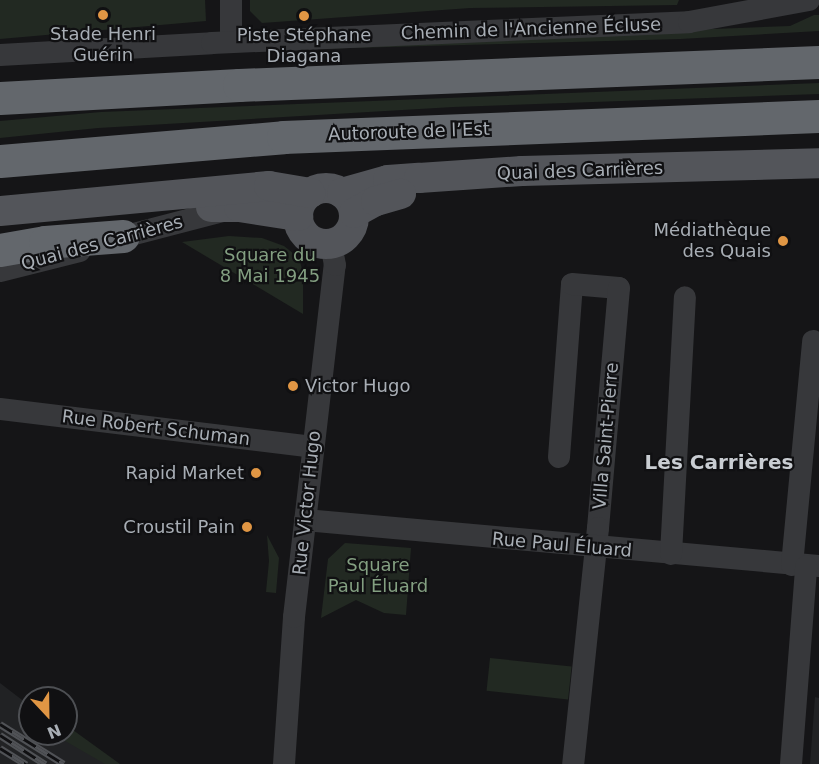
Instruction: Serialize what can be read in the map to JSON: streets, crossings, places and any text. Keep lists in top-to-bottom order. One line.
{"streets":{"highway":["Autoroute de l’Est"],"main road":["Quai des Carrières"],"street":["Chemin de l'Ancienne Écluse","Rue Robert Schuman","Villa Saint-Pierre","Rue Victor Hugo","Rue Paul Éluard"]},"crossings":[["Quai des Carrières","Rue Victor Hugo"],["Rue Robert Schuman","Rue Victor Hugo"],["Villa Saint-Pierre","Rue Paul Éluard"],["Rue Victor Hugo","Rue Paul Éluard"]],"districts":["Les Carrières"],"parks":["Square du 8 Mai 1945","Square Paul Éluard"],"places":["Stade Henri Guérin","Piste Stéphane Diagana","Médiathèque des Quais","Victor Hugo","Rapid Market","Croustil Pain"],"north":"bottom"}
